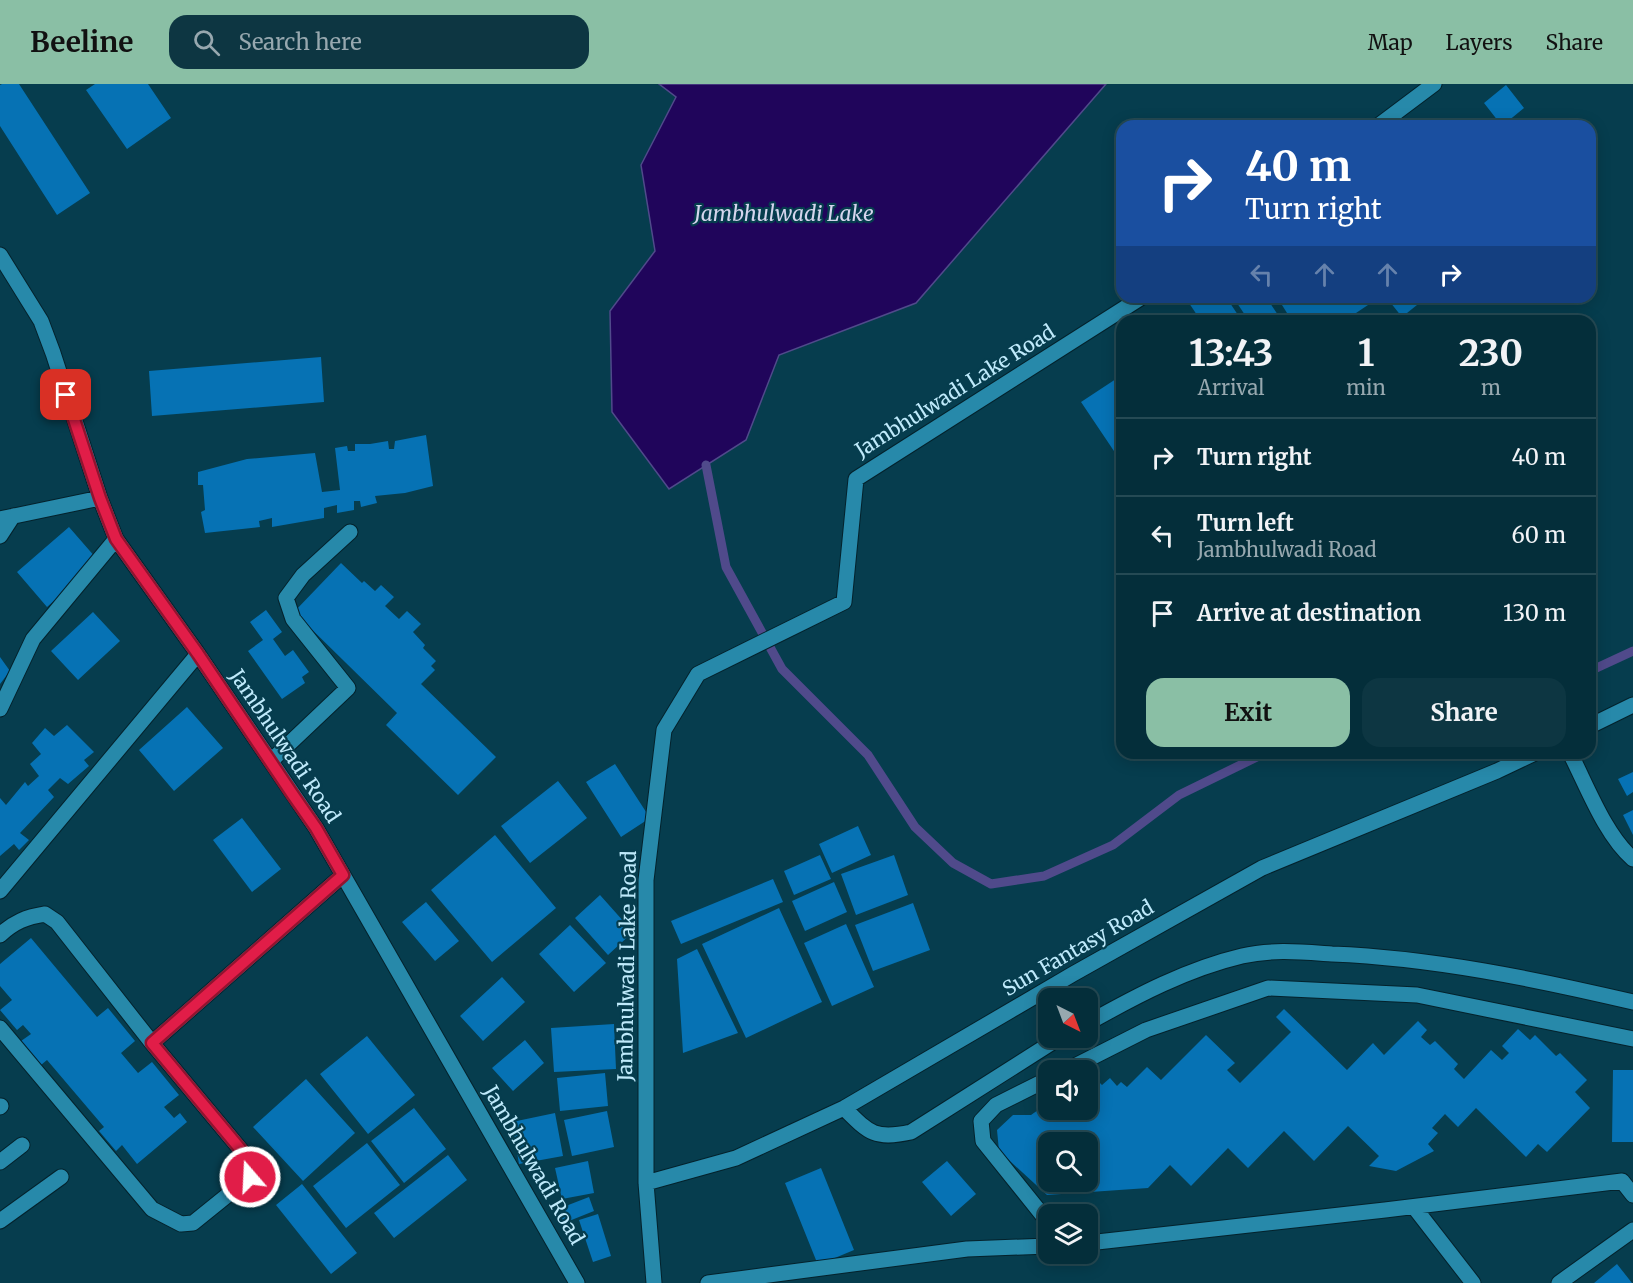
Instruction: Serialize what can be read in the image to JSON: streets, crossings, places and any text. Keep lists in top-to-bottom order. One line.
{"streets":{"street":["Jambhulwadi Lake Road","Jambhulwadi Road","Sun Fantasy Road"]},"crossings":[["Jambhulwadi Lake Road","Sun Fantasy Road"]],"water":["Jambhulwadi Lake"],"north":"bottom right","page":{"header":"Beeline","search":"Search here","nav":["Map","Layers","Share"],"turn":["40 m","Turn right"],"eta":["13:43","Arrival","1","min","230","m"],"list":[{"name":"Turn right","value":"40 m"},{"name":"Turn left","note":"Jambhulwadi Road","value":"60 m"},{"name":"Arrive at destination","value":"130 m"}],"buttons":["Exit","Share"]}}
